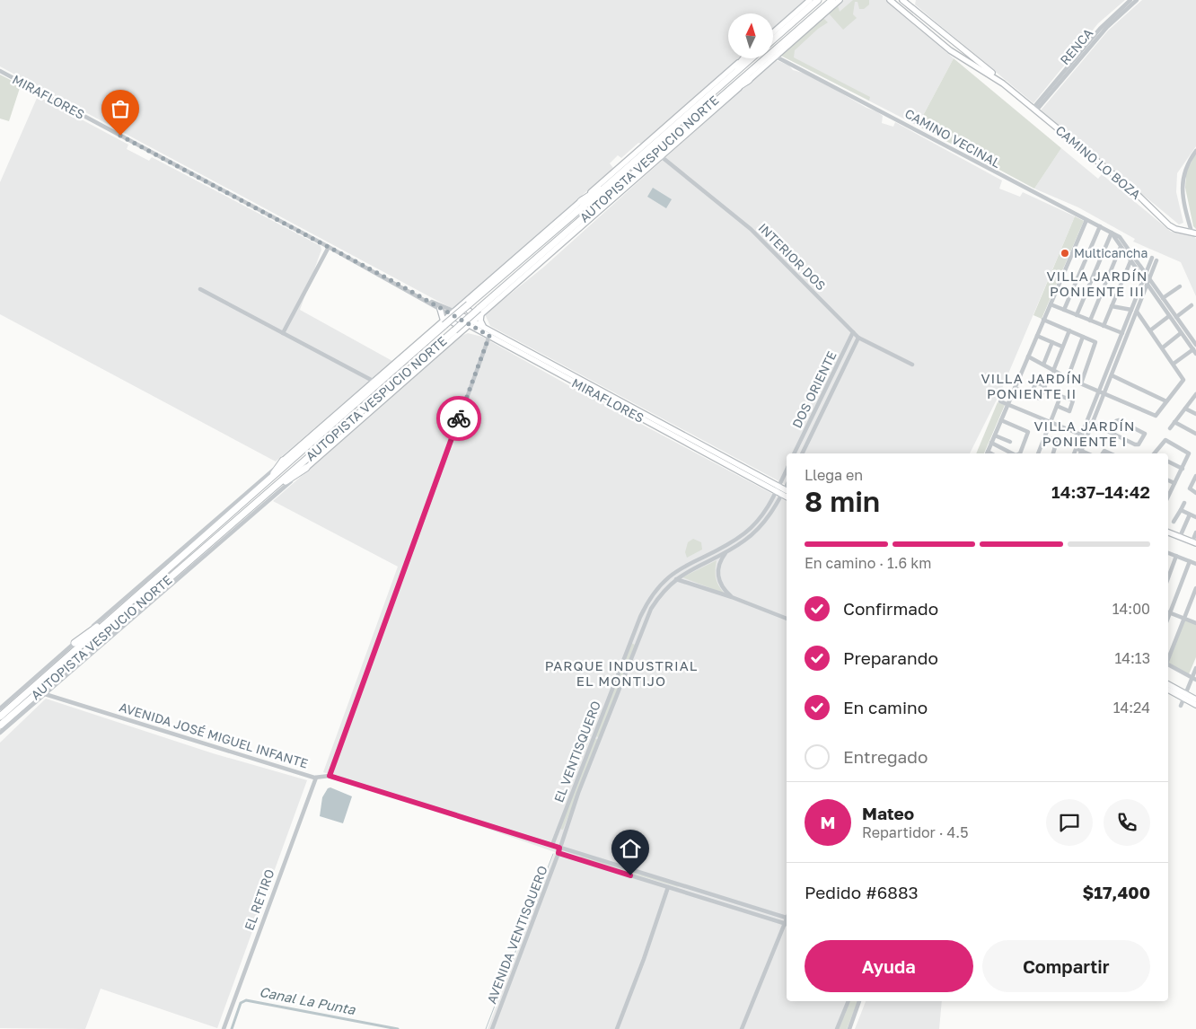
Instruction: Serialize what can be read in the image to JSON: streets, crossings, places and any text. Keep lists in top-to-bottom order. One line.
{"streets":{"highway":["AUTOPISTA VESPUCIO NORTE"],"main road":["MIRAFLORES","CAMINO LO BOZA"],"street":["RENCA","CAMINO VECINAL","INTERIOR DOS","DOS ORIENTE","AVENIDA JOSÉ MIGUEL INFANTE","EL VENTISQUERO","EL RETIRO","AVENIDA VENTISQUERO"]},"crossings":[["RENCA","CAMINO LO BOZA"],["MIRAFLORES","EL VENTISQUERO"],["INTERIOR DOS","DOS ORIENTE"],["AVENIDA JOSÉ MIGUEL INFANTE","EL VENTISQUERO"],["AVENIDA JOSÉ MIGUEL INFANTE","EL RETIRO"],["AVENIDA JOSÉ MIGUEL INFANTE","AVENIDA VENTISQUERO"],["EL VENTISQUERO","AVENIDA VENTISQUERO"]],"districts":["VILLA JARDÍN PONIENTE III","VILLA JARDÍN PONIENTE II","VILLA JARDÍN PONIENTE I","PARQUE INDUSTRIAL EL MONTIJO"],"water":["Canal La Punta"],"places":["Multicancha"],"north":"top","page":{"heading":["8 min","Llega en","14:37–14:42"],"panel":["Mateo","Repartidor · 4.5","Pedido #6883","$17,400"],"bar":"En camino · 1.6 km","list":[["Confirmado","14:00"],["Preparando","14:13"],["En camino","14:24"],"Entregado"],"round":"M","buttons":["Ayuda","Compartir"]}}
